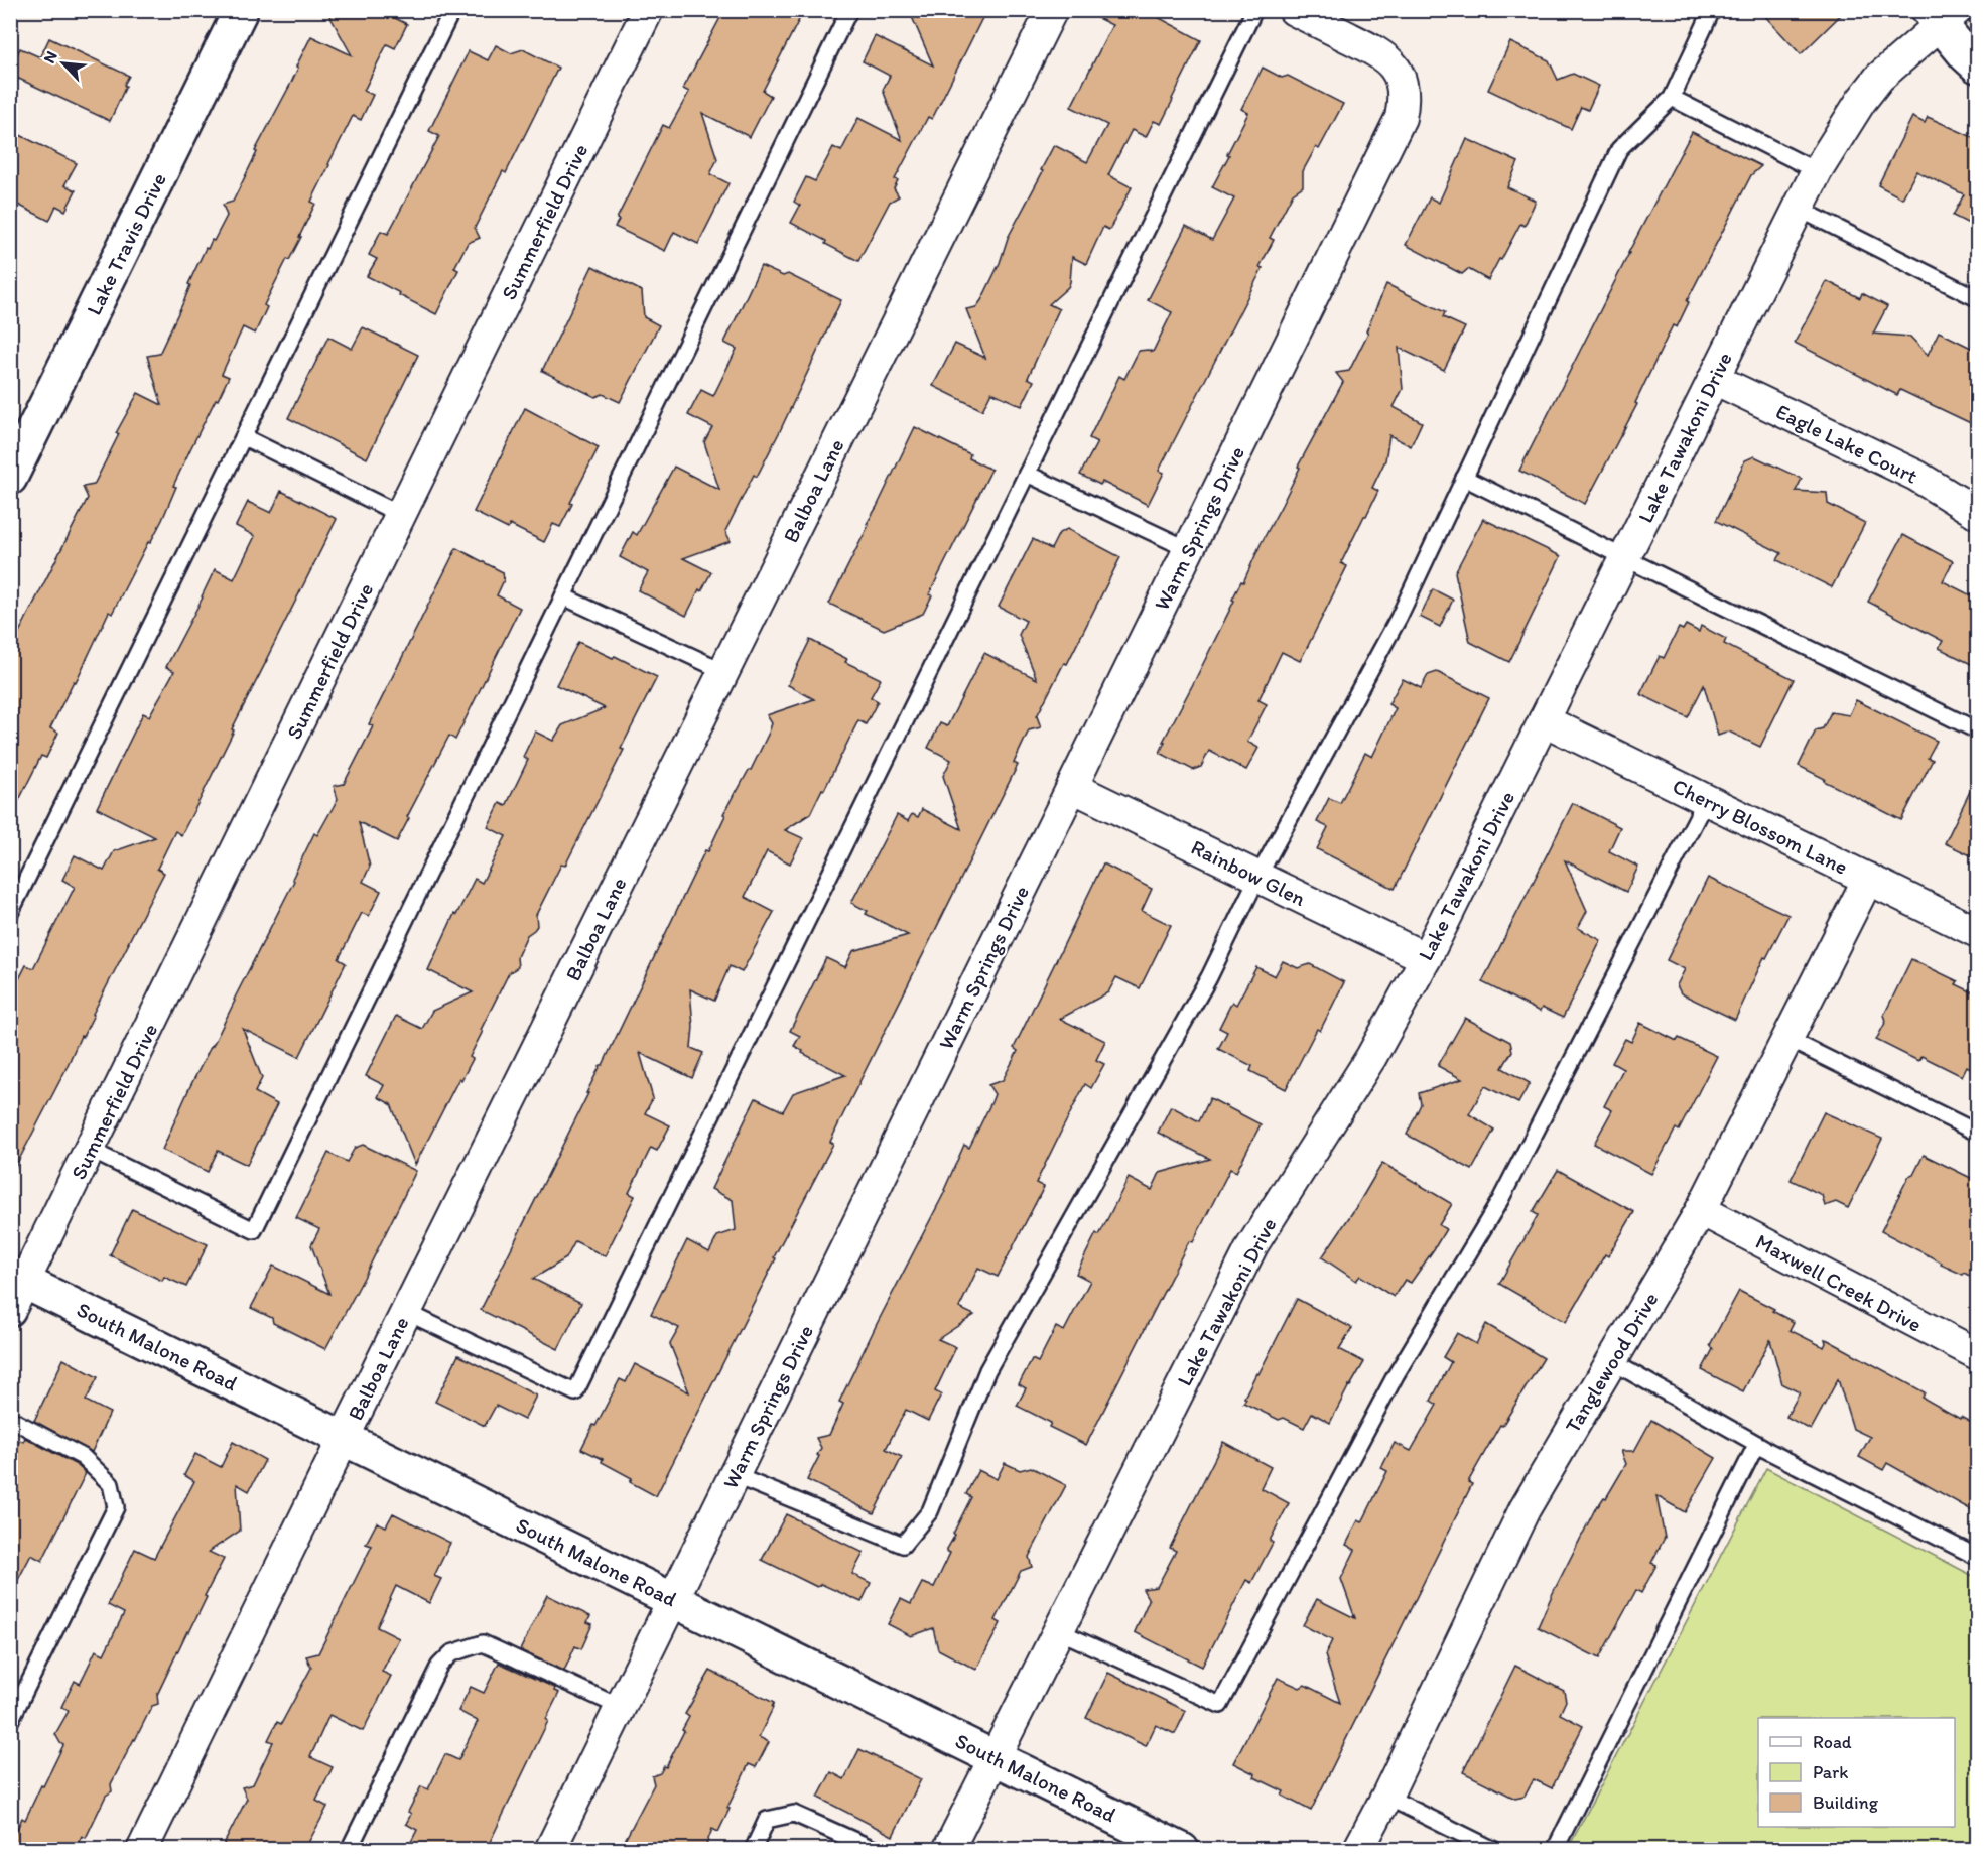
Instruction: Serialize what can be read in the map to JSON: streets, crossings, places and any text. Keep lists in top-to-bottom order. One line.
{"streets":{"street":["Summerfield Drive","Lake Travis Drive","Lake Tawakoni Drive","Eagle Lake Court","Balboa Lane","Warm Springs Drive","Cherry Blossom Lane","Rainbow Glen","Maxwell Creek Drive","South Malone Road","Tanglewood Drive"]},"crossings":[["Summerfield Drive","South Malone Road"],["Lake Tawakoni Drive","Eagle Lake Court"],["Lake Tawakoni Drive","Cherry Blossom Lane"],["Lake Tawakoni Drive","Rainbow Glen"],["Lake Tawakoni Drive","South Malone Road"],["Balboa Lane","South Malone Road"],["Warm Springs Drive","Rainbow Glen"],["Warm Springs Drive","South Malone Road"],["Cherry Blossom Lane","Tanglewood Drive"],["Maxwell Creek Drive","Tanglewood Drive"]],"legend":["Road","Park","Building"],"north":"top left"}
